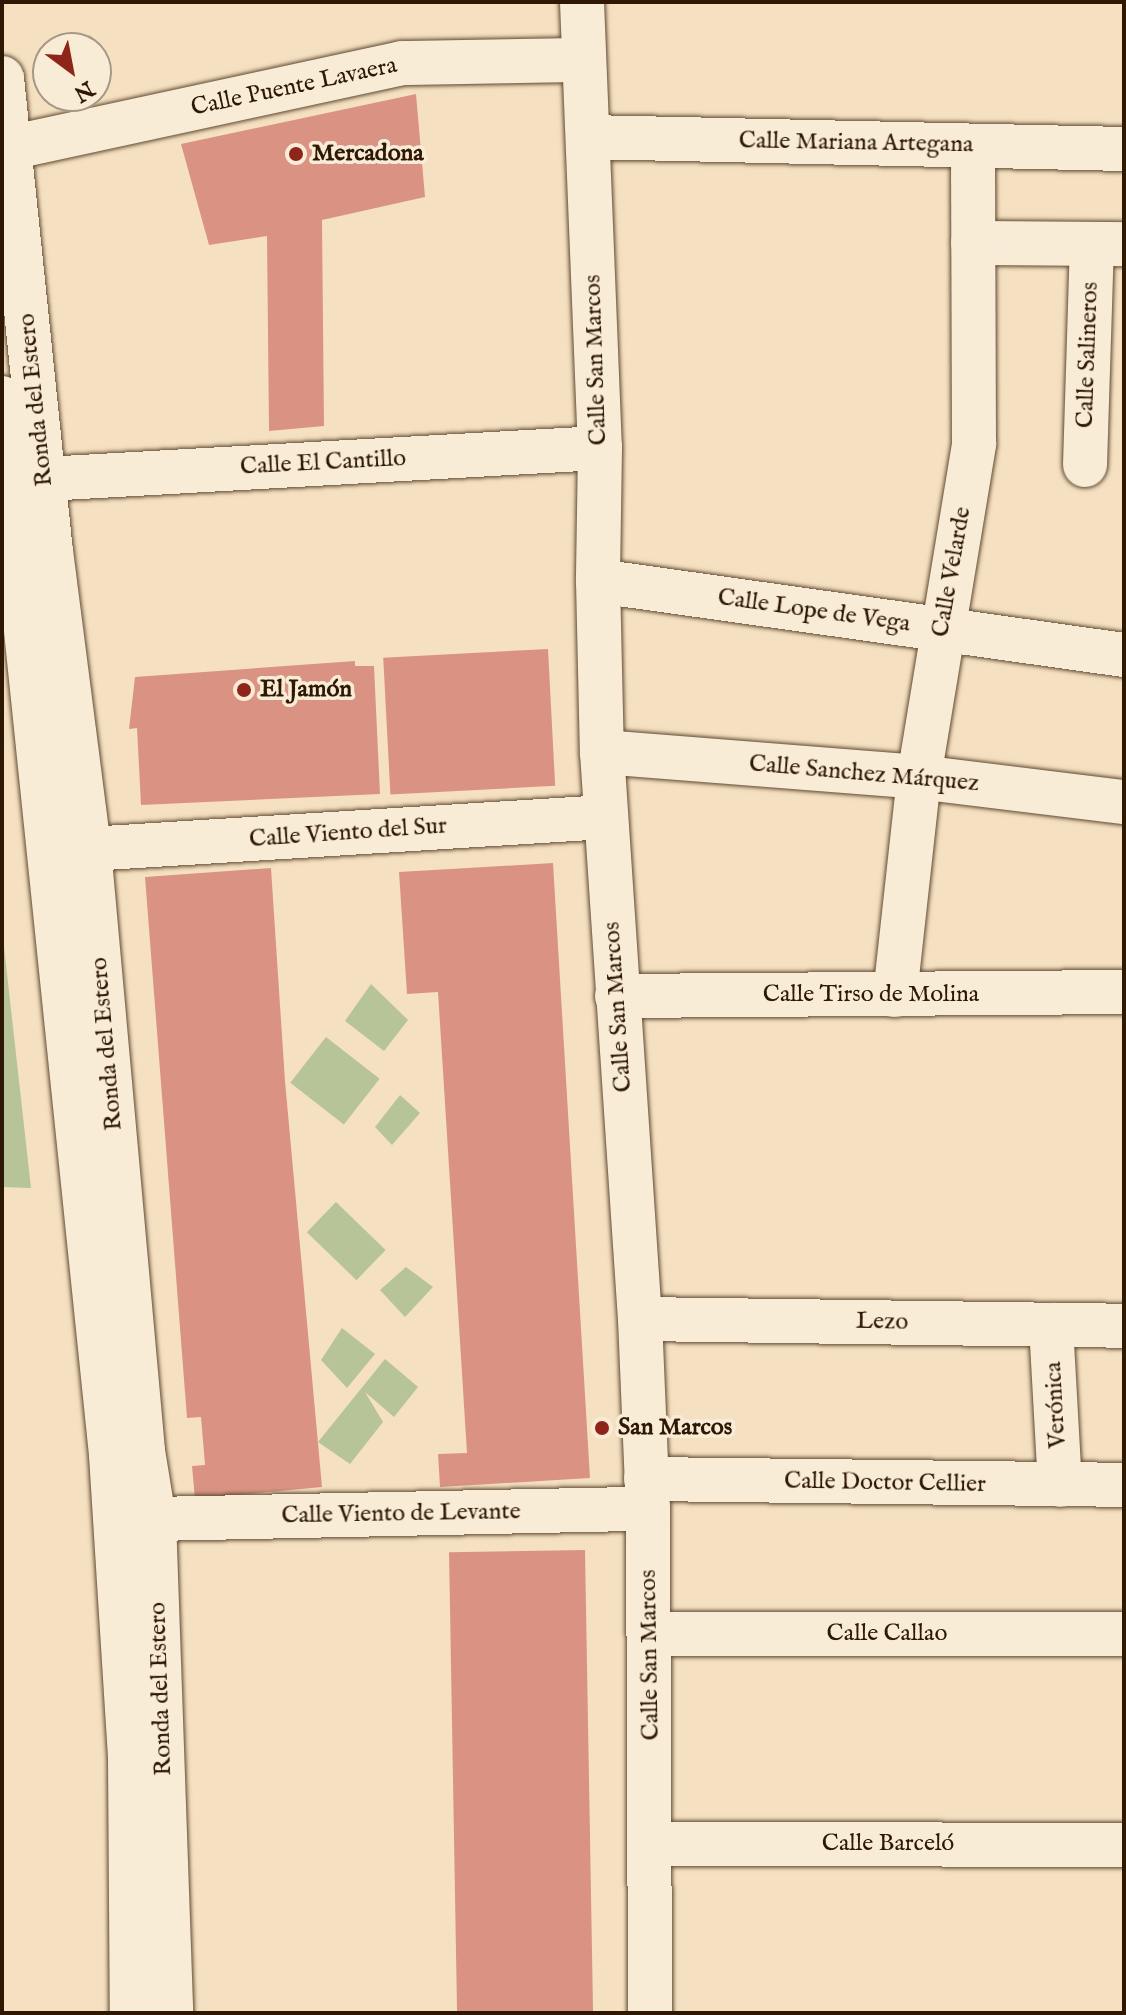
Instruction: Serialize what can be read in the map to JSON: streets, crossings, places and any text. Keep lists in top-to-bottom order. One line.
{"streets":{"street":["Calle Puente Lavaera","Calle Mariana Artegana","Calle Salineros","Calle San Marcos","Ronda del Estero","Calle El Cantillo","Calle Velarde","Calle Lope de Vega","Calle Sanchez Márquez","Calle Viento del Sur","Calle Tirso de Molina","Lezo","Verónica","Calle Doctor Cellier","Calle Viento de Levante","Calle Callao","Calle Barceló"]},"crossings":[["Calle Puente Lavaera","Calle San Marcos"],["Calle Puente Lavaera","Ronda del Estero"],["Calle Mariana Artegana","Calle San Marcos"],["Calle Mariana Artegana","Calle Velarde"],["Calle San Marcos","Calle El Cantillo"],["Calle San Marcos","Calle Lope de Vega"],["Calle San Marcos","Calle Sanchez Márquez"],["Calle San Marcos","Calle Viento del Sur"],["Calle San Marcos","Calle Tirso de Molina"],["Calle San Marcos","Lezo"],["Calle San Marcos","Calle Doctor Cellier"],["Calle San Marcos","Calle Viento de Levante"],["Calle San Marcos","Calle Callao"],["Calle San Marcos","Calle Barceló"],["Ronda del Estero","Calle El Cantillo"],["Ronda del Estero","Calle Viento del Sur"],["Ronda del Estero","Calle Viento de Levante"],["Calle Velarde","Calle Lope de Vega"],["Calle Velarde","Calle Sanchez Márquez"],["Calle Velarde","Calle Tirso de Molina"],["Lezo","Verónica"],["Verónica","Calle Doctor Cellier"],["Calle Doctor Cellier","Calle Viento de Levante"]],"places":["Mercadona","El Jamón","San Marcos"],"north":"bottom right"}
